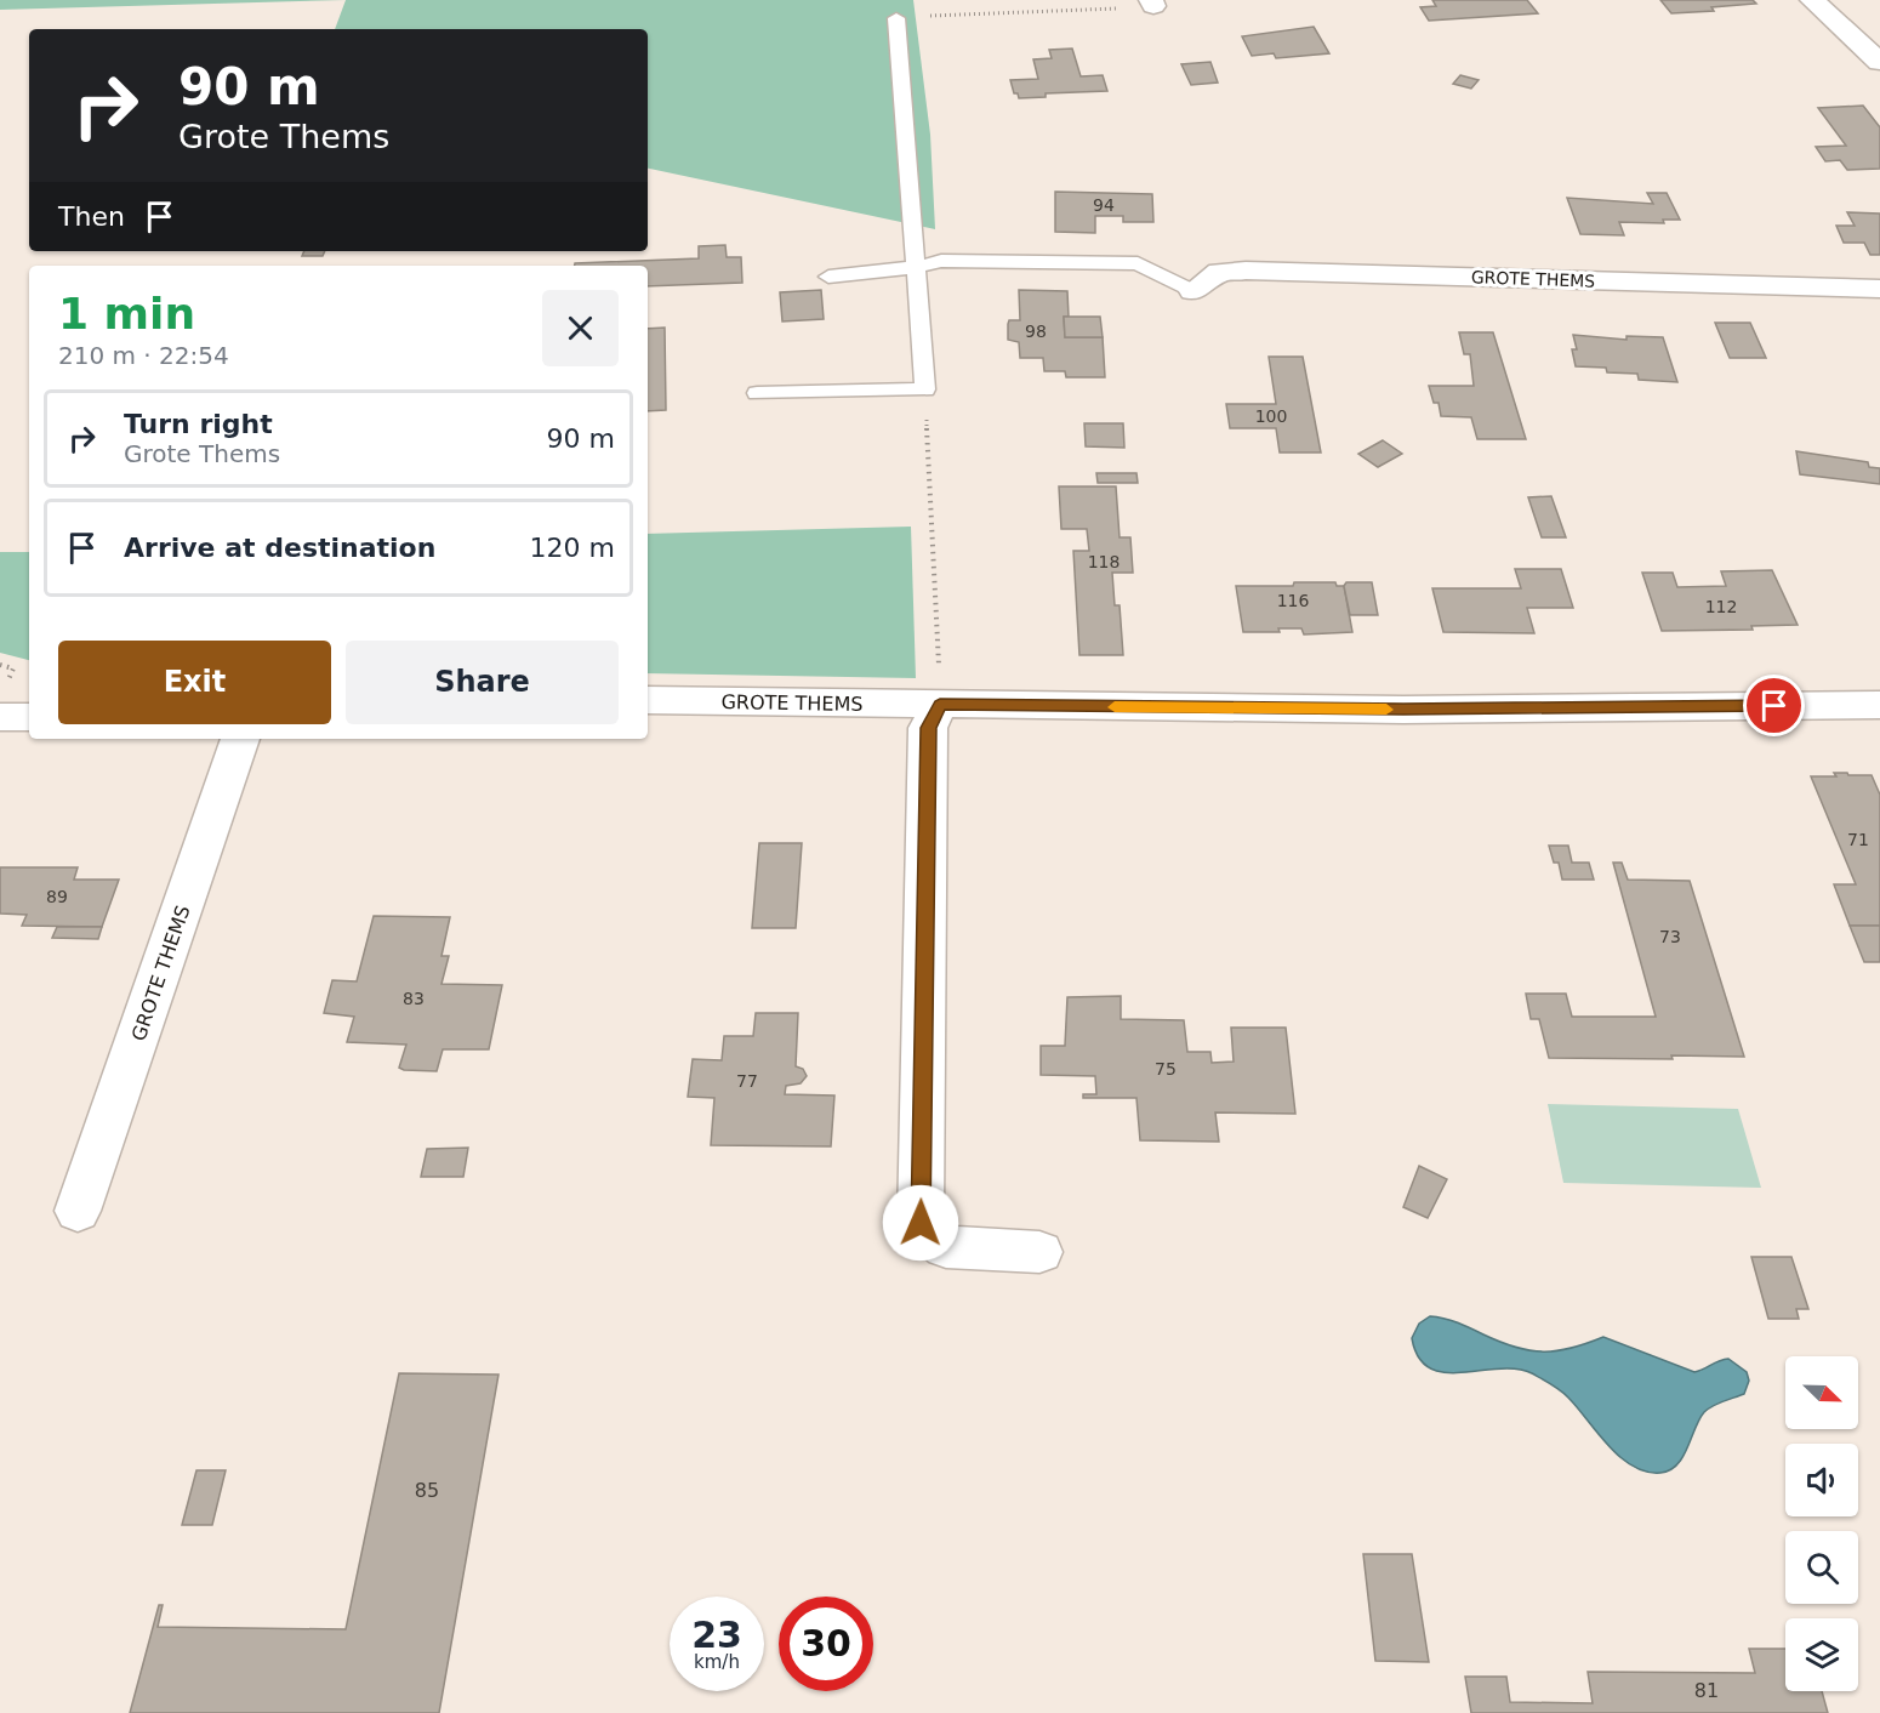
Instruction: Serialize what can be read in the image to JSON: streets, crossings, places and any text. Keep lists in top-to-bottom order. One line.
{"streets":{"street":["GROTE THEMS"]},"house_numbers":["94","98","100","118","116","112","71","89","73","83","75","77","85","81"],"north":"bottom right","page":{"turn":["90 m","Grote Thems"],"then":"Then","heading":["1 min","210 m · 22:54"],"list":[{"name":"Turn right","note":"Grote Thems","value":"90 m"},{"name":"Arrive at destination","value":"120 m"}],"buttons":["Exit","Share"],"speed":"23 km/h","limit":"30"}}
